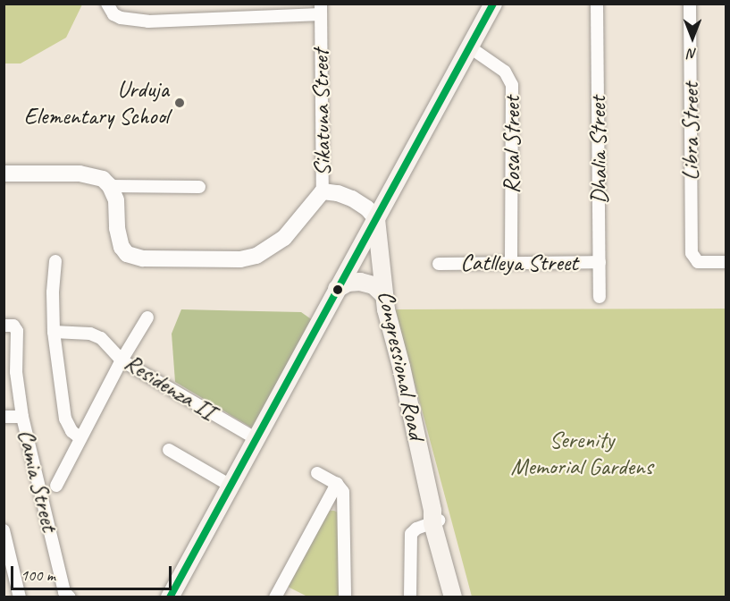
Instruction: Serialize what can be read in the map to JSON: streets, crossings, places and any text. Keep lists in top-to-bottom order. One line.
{"streets":{"main road":["Congressional Road"],"street":["Sikatuna Street","Libra Street","Rosal Street","Dhalia Street","Catlleya Street","Residenza II","Camia Street"]},"crossings":[["Sikatuna Street","Congressional Road"],["Rosal Street","Catlleya Street"],["Dhalia Street","Catlleya Street"]],"parks":["Serenity Memorial Gardens"],"places":["Urduja Elementary School"],"scale_bar":"100 m","north":"bottom"}
